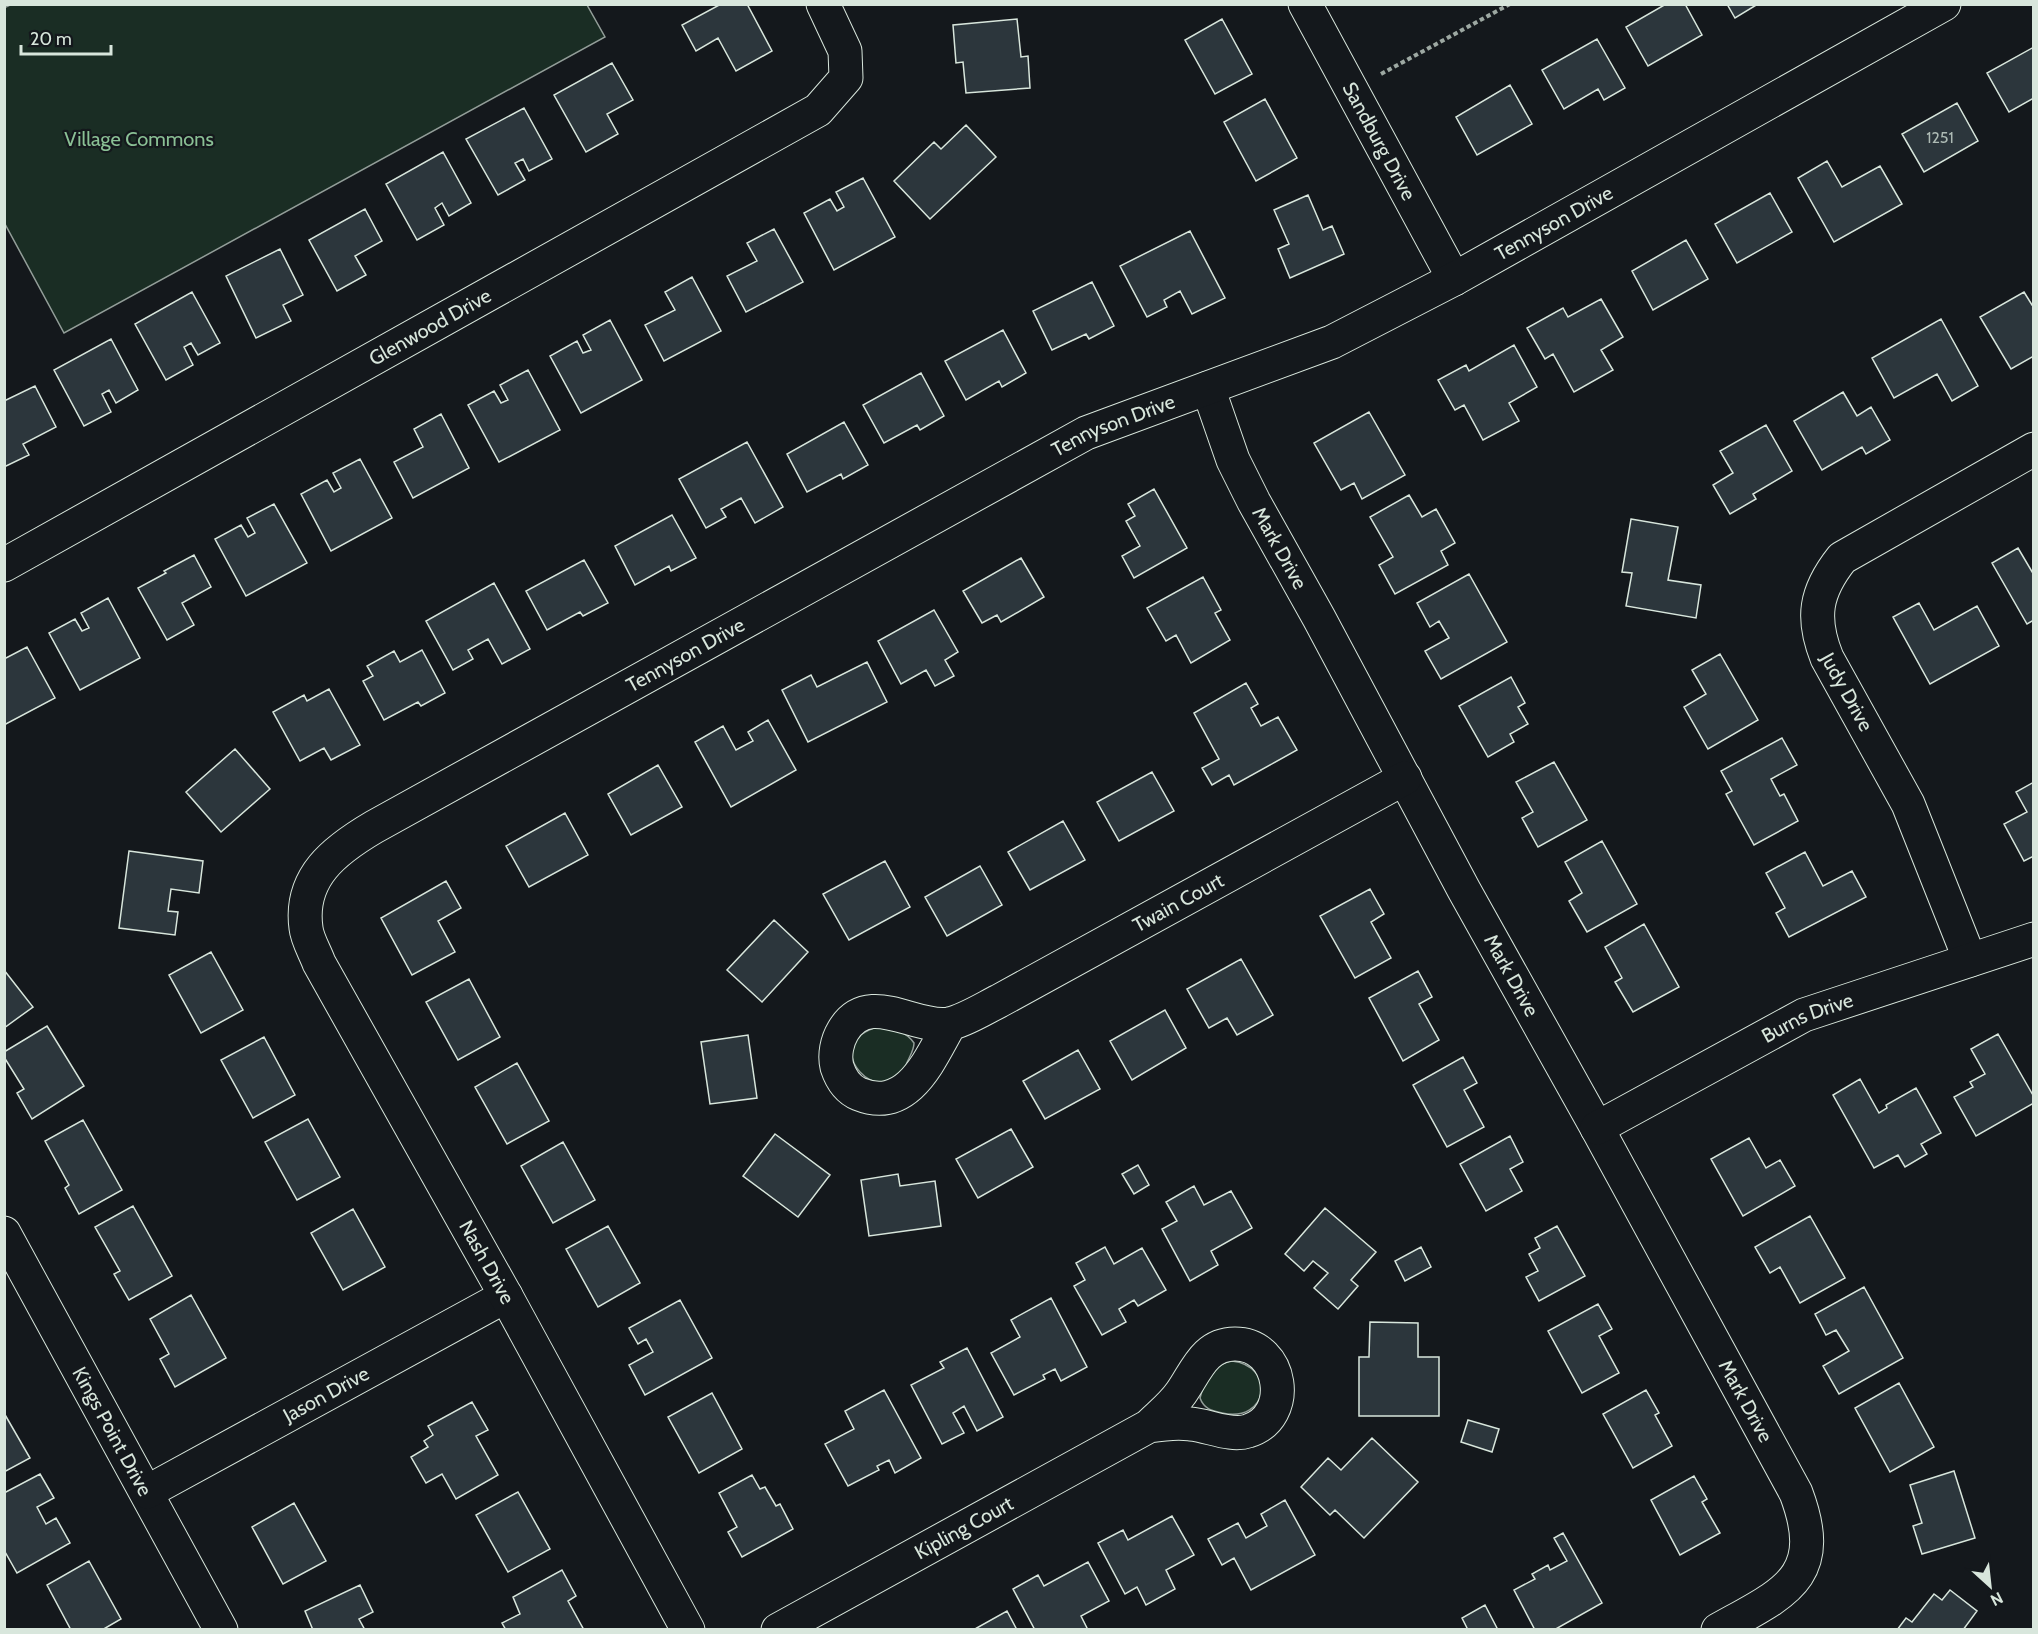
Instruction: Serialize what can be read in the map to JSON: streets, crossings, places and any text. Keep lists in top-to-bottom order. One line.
{"streets":{"street":["Sandburg Drive","Tennyson Drive","Glenwood Drive","Mark Drive","Judy Drive","Twain Court","Burns Drive","Nash Drive","Jason Drive","Kings Point Drive","Kipling Court"]},"crossings":[["Sandburg Drive","Tennyson Drive"],["Tennyson Drive","Mark Drive"],["Tennyson Drive","Nash Drive"],["Mark Drive","Twain Court"],["Mark Drive","Burns Drive"],["Judy Drive","Burns Drive"],["Nash Drive","Jason Drive"],["Jason Drive","Kings Point Drive"]],"parks":["Village Commons"],"house_numbers":["1251"],"scale_bar":"20 m","north":"bottom right"}
